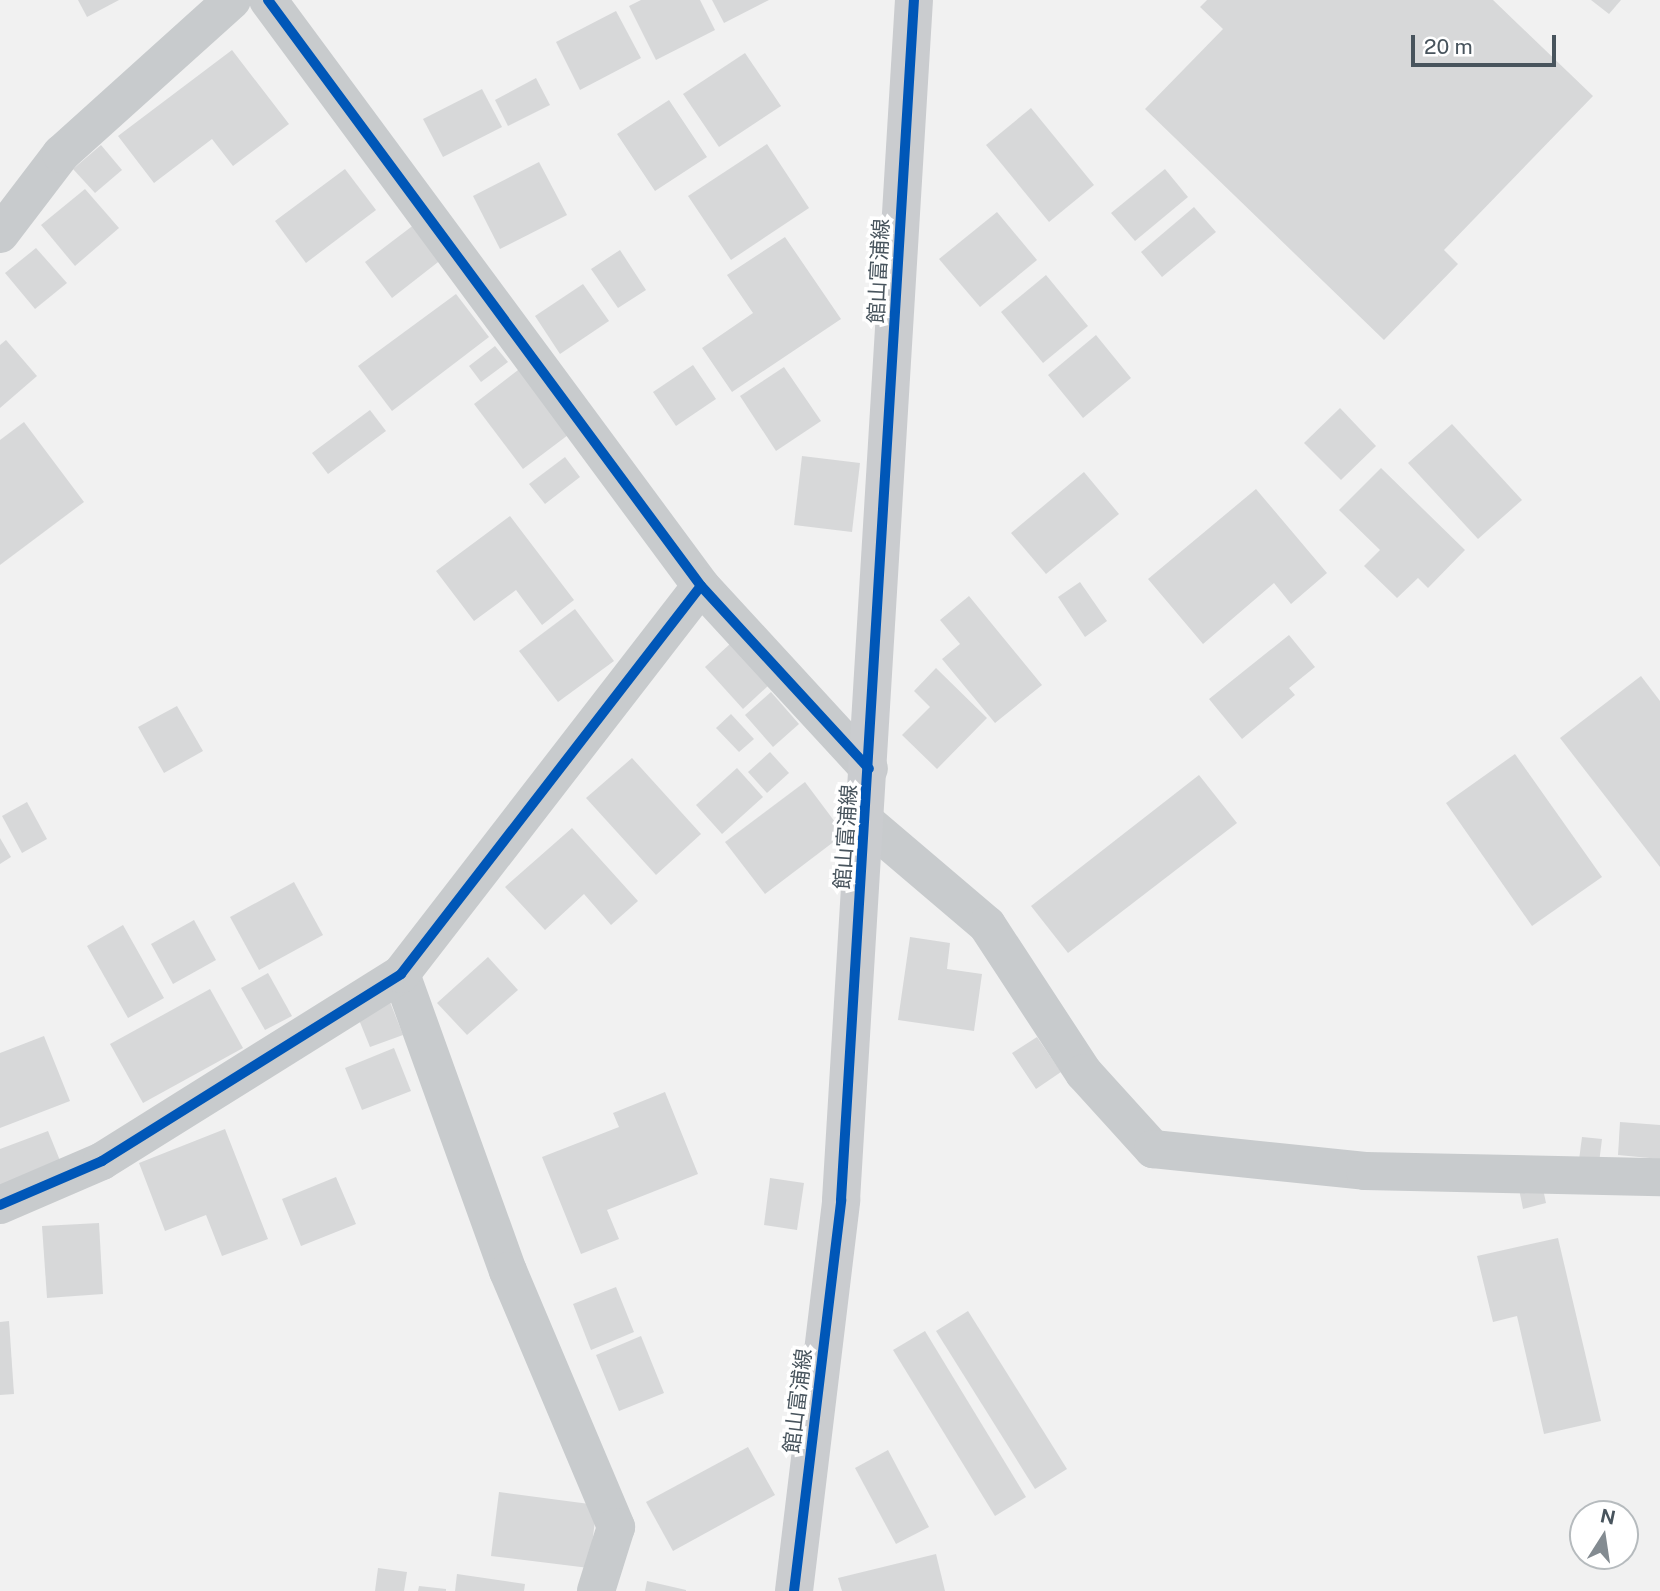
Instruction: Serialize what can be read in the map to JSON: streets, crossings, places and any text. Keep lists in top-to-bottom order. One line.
{"streets":{"main road":["館山富浦線"]},"scale_bar":"20 m","north":"top"}
